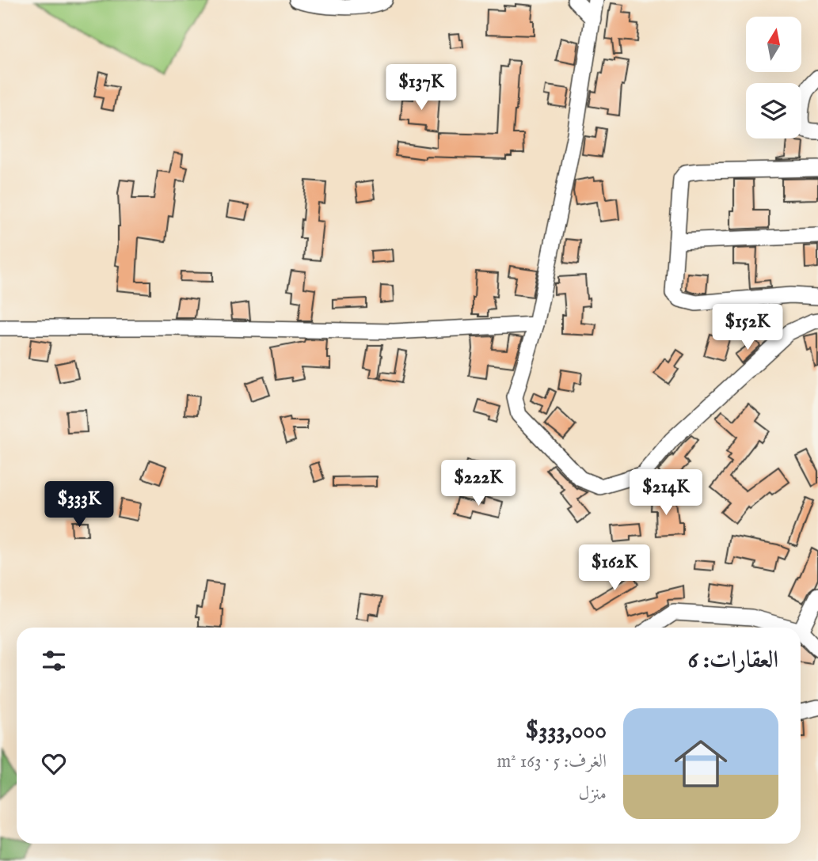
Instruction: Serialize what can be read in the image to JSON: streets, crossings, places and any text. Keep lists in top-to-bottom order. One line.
{"north":"top","page":{"price":["$137K","$152K","$222K","$214K","$333K","$162K"],"heading":"العقارات: 6","list":[{"name":"$333,000","note":"الغرف: 5 · 163 m² · منزل"}]}}
